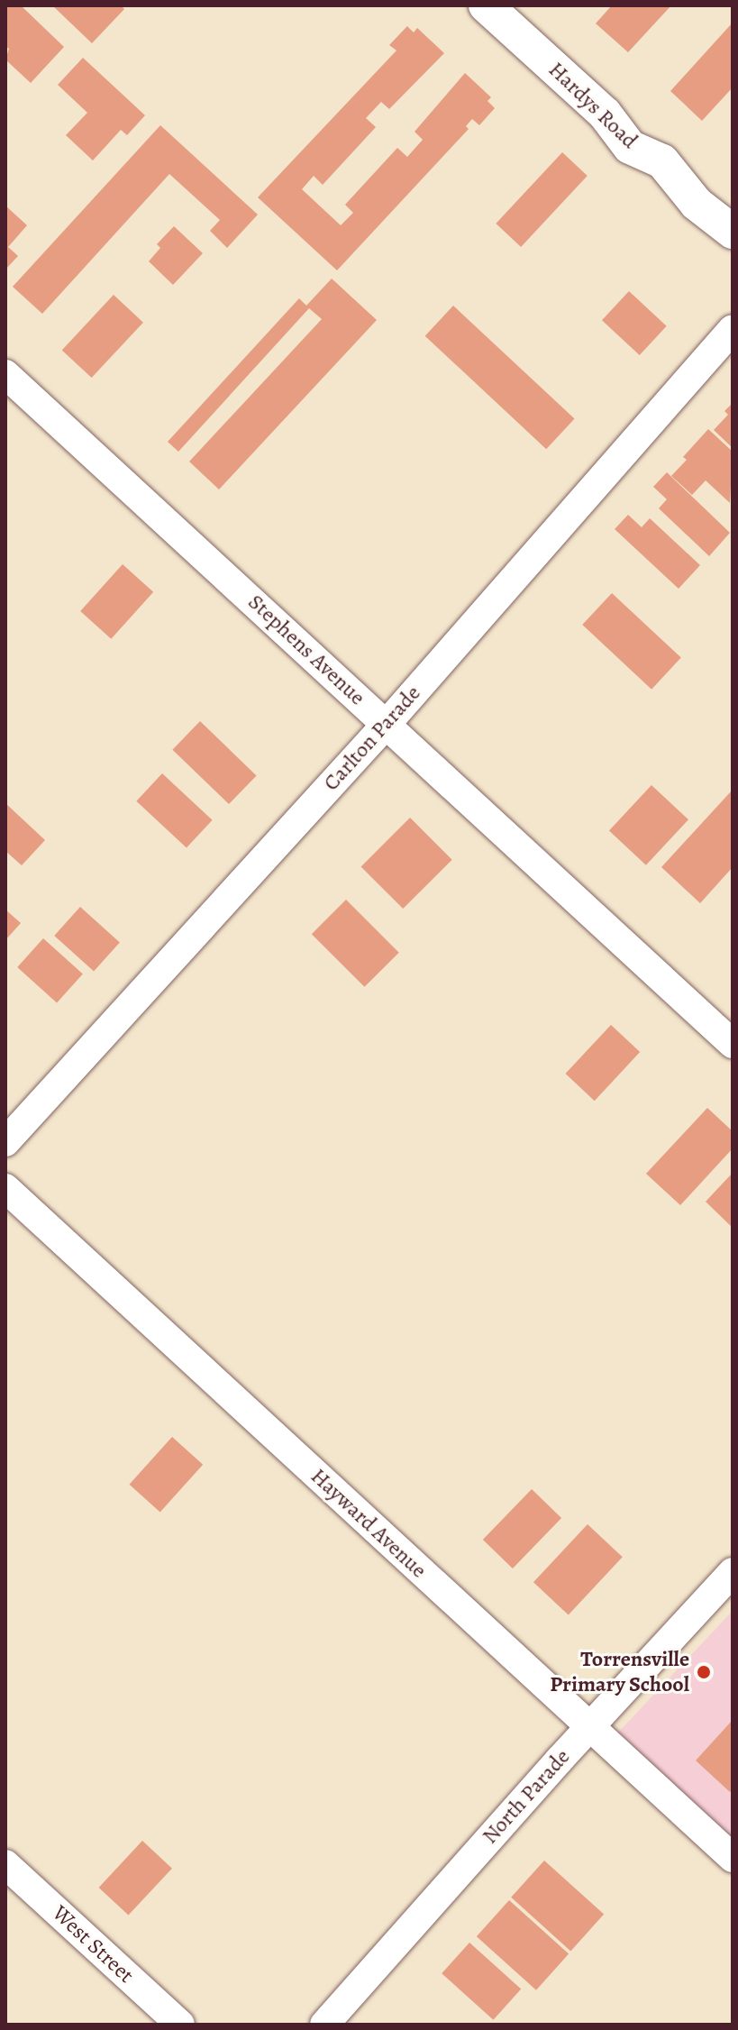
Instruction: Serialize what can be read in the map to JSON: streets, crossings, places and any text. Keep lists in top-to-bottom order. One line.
{"streets":{"street":["Hardys Road","Stephens Avenue","Carlton Parade","Hayward Avenue","North Parade","West Street"]},"crossings":[["Stephens Avenue","Carlton Parade"],["Hayward Avenue","North Parade"]],"places":["Torrensville Primary School"]}
